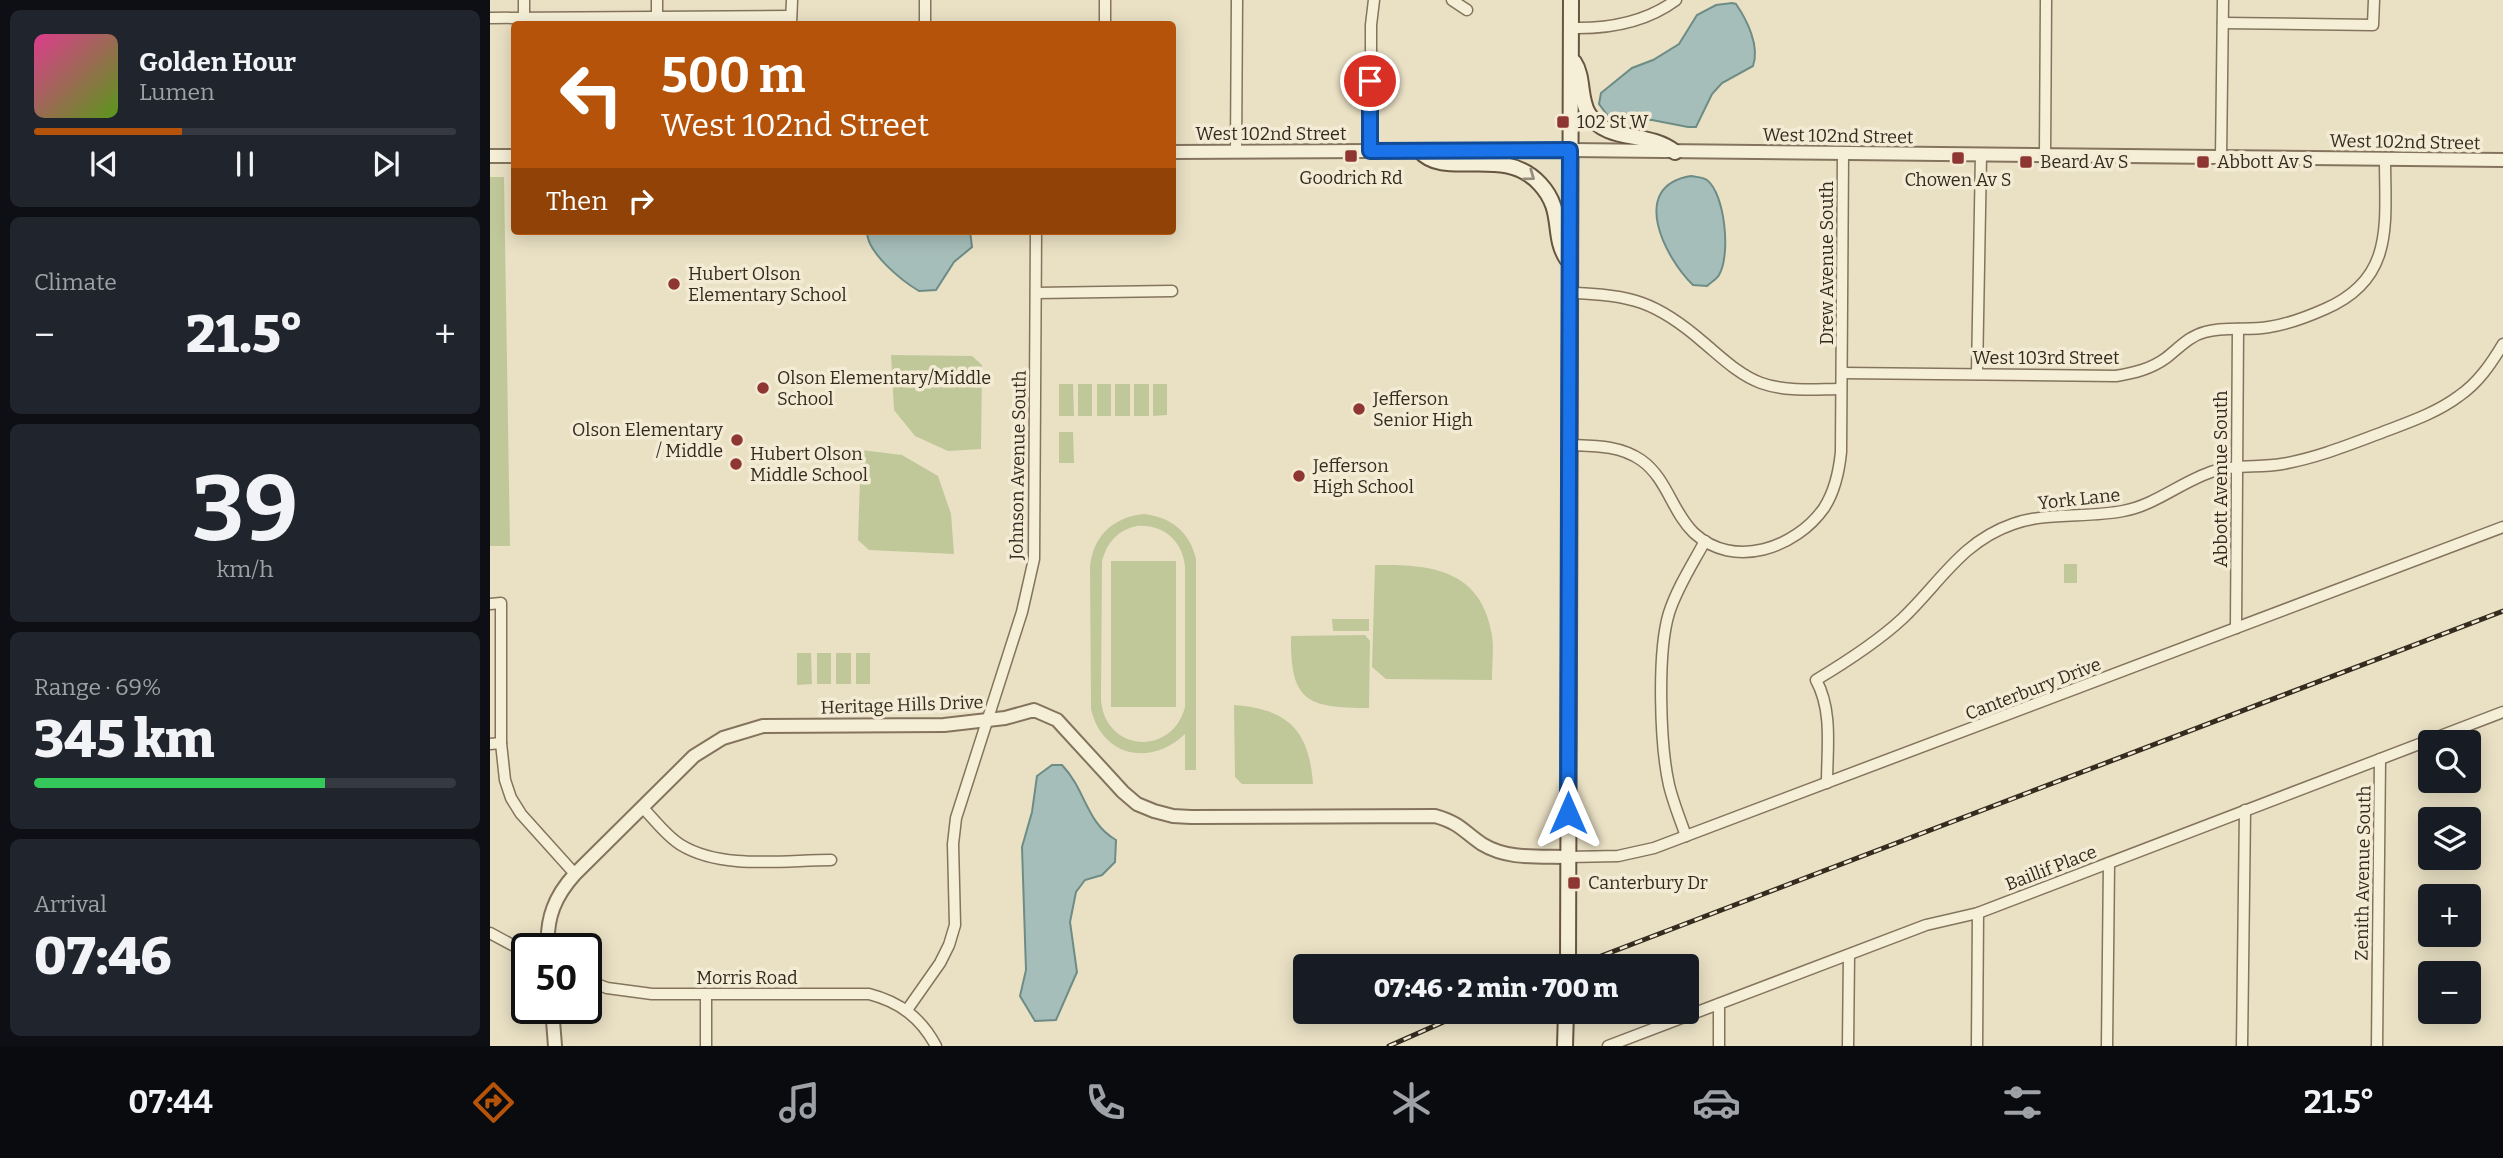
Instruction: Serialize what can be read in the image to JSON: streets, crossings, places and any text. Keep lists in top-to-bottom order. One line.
{"streets":{"street":["West 102nd Street","Drew Avenue South","West 103rd Street","Johnson Avenue South","Abbott Avenue South","York Lane","Canterbury Drive","Heritage Hills Drive","Baillif Place","Zenith Avenue South","Morris Road"]},"crossings":[["West 102nd Street","Drew Avenue South"],["West 102nd Street","West 103rd Street"],["Drew Avenue South","West 103rd Street"],["West 103rd Street","Abbott Avenue South"],["Johnson Avenue South","Heritage Hills Drive"],["Johnson Avenue South","Morris Road"],["Abbott Avenue South","York Lane"],["Abbott Avenue South","Canterbury Drive"],["York Lane","Canterbury Drive"],["Canterbury Drive","Heritage Hills Drive"],["Baillif Place","Zenith Avenue South"]],"places":{"transit":["102 St W","Goodrich Rd","Chowen Av S","Beard Av S","Abbott Av S","Canterbury Dr"],"other":["Hubert Olson Elementary School","Olson Elementary/Middle School","Jefferson Senior High","Olson Elementary / Middle","Hubert Olson Middle School","Jefferson High School"]},"page":{"turn":["500 m","West 102nd Street"],"song":["Golden Hour","Lumen"],"then":"Then","tile":["Climate",["39","km/h"],["Range · 69%","345 km"],["Arrival","07:46"]],"heat":["−","21.5°","+"],"map_buttons":["+","−"],"limit":"50","trip":"07:46 · 2 min · 700 m","tabs":["07:44","21.5°"]}}
